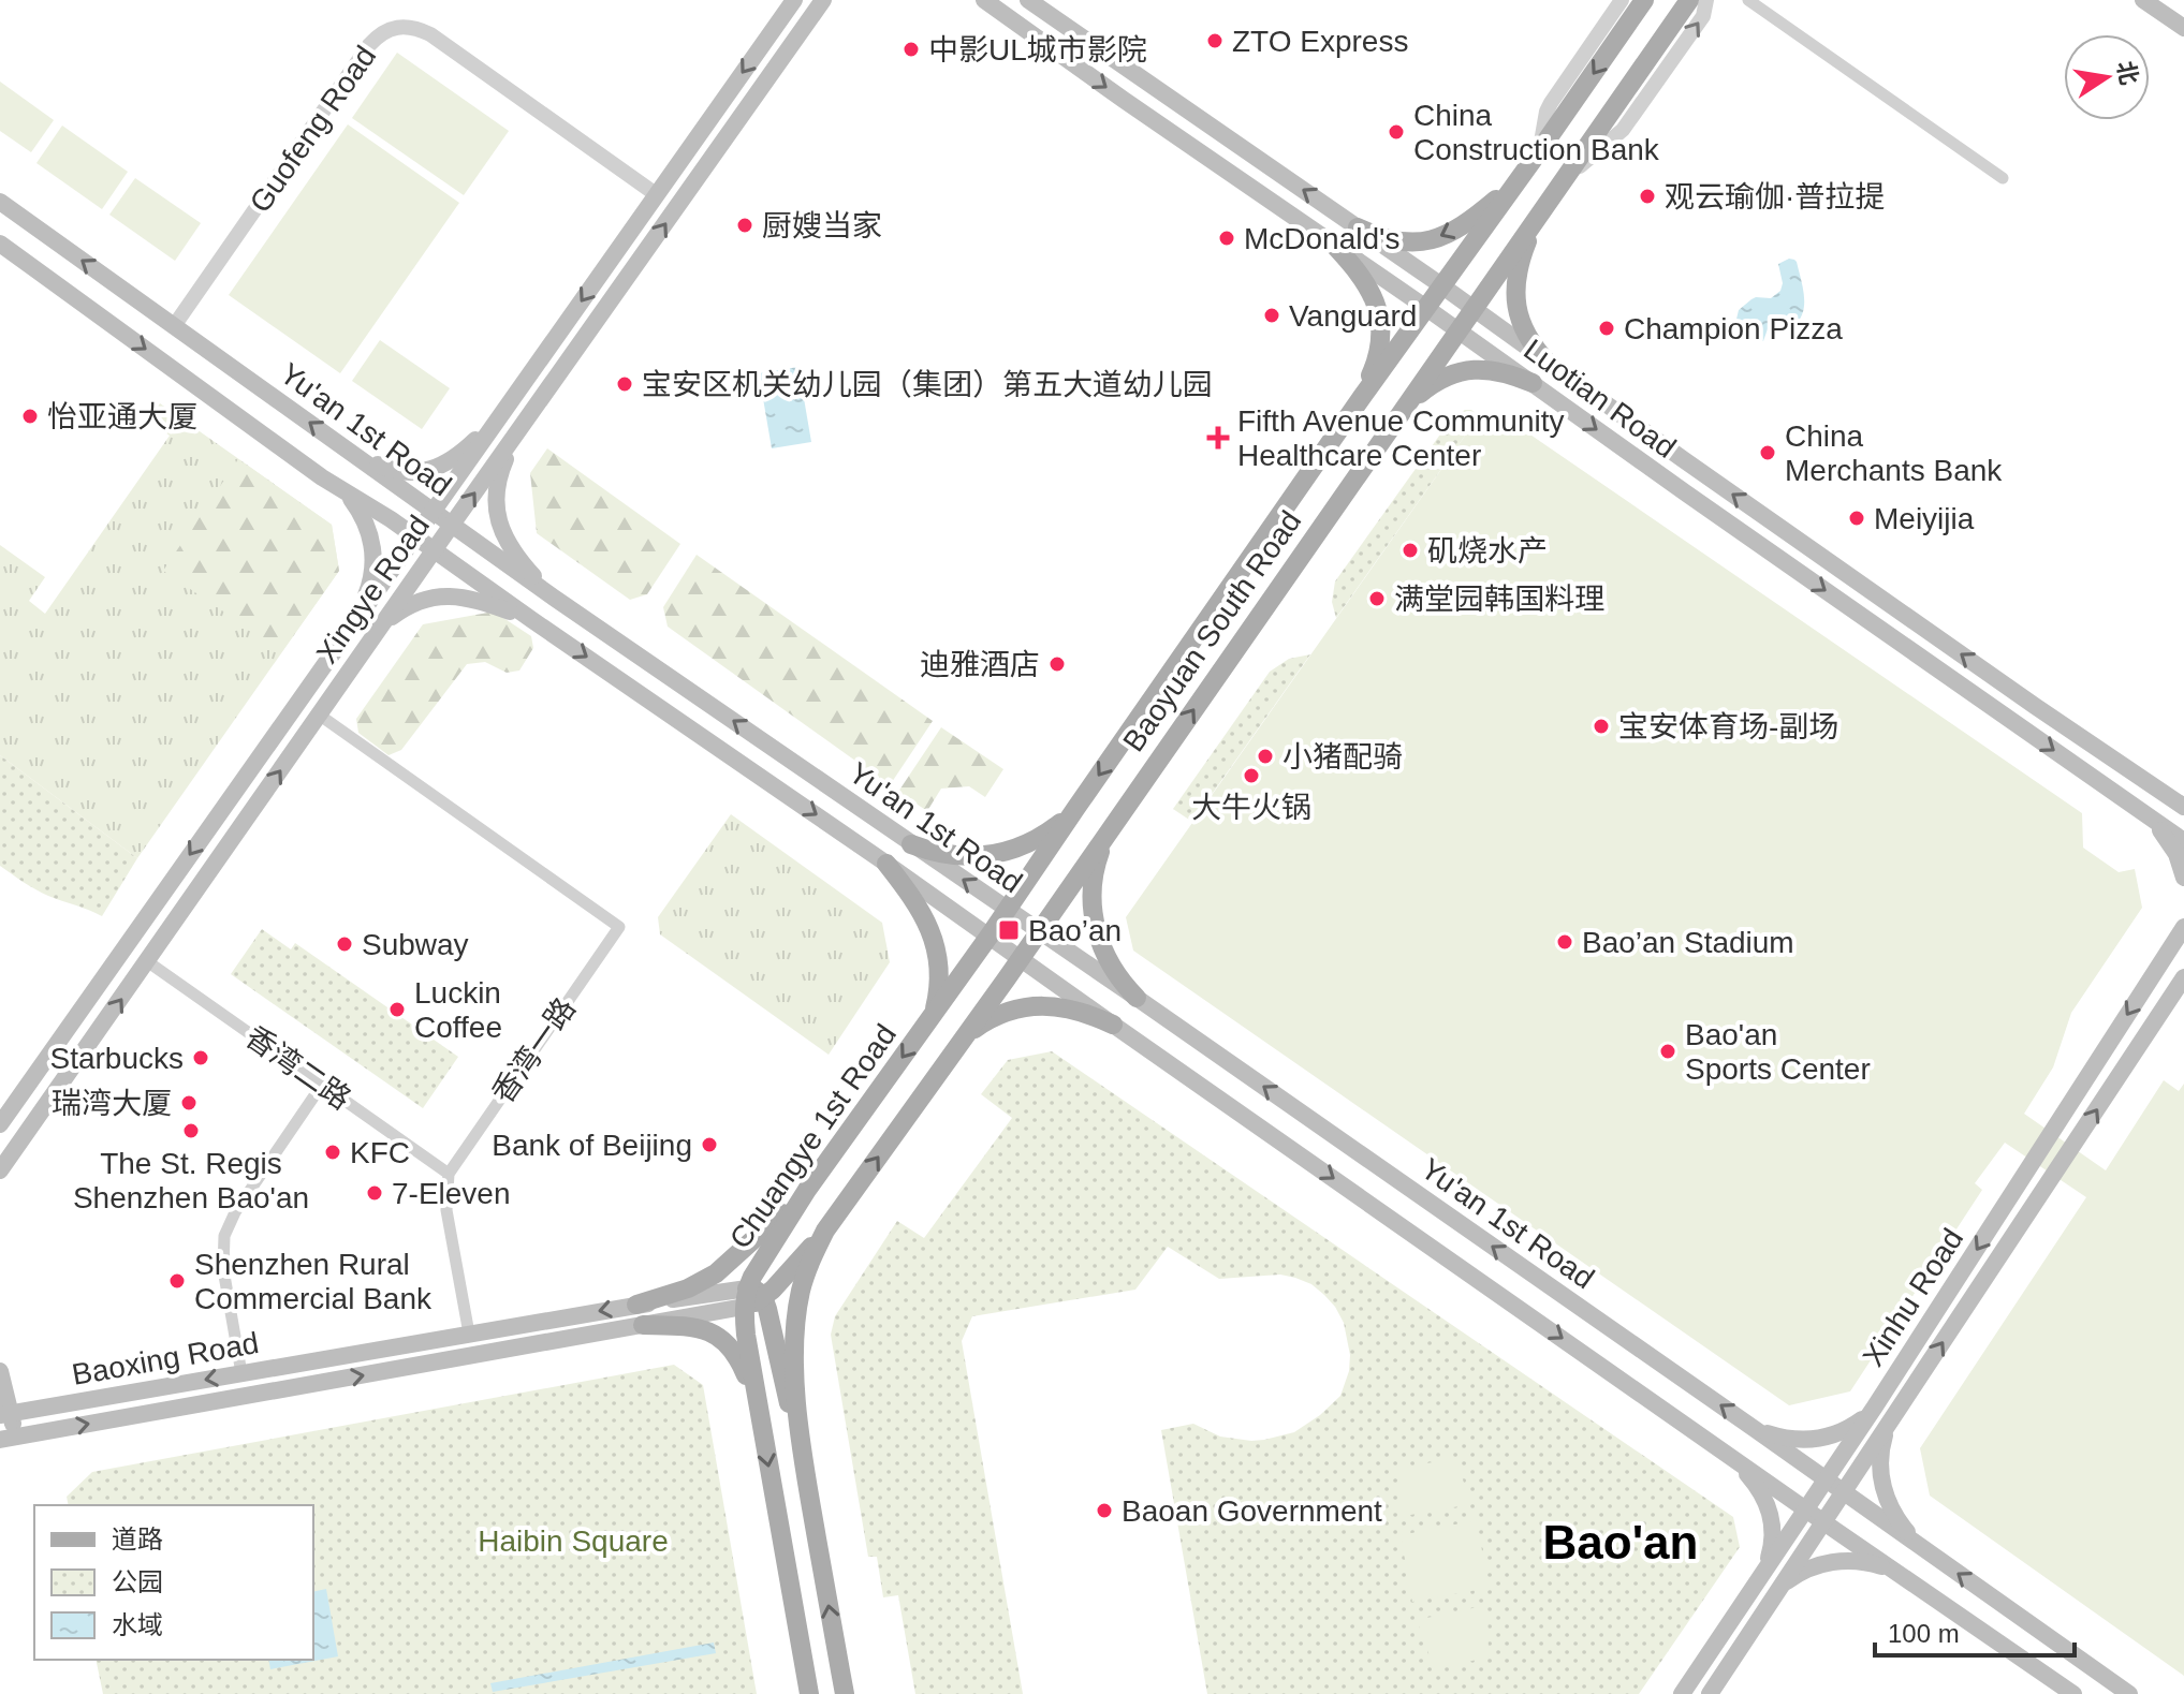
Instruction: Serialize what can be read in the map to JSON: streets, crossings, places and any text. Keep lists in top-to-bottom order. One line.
{"streets":{"main road":["Luotian Road","Yu'an 1st Road","Xingye Road","Baoyuan South Road","Chuangye 1st Road","Xinhu Road","Baoxing Road"],"street":["Guofeng Road","香湾一路","香湾二路"]},"crossings":[["Guofeng Road","Yu'an 1st Road"],["Guofeng Road","Xingye Road"],["Luotian Road","Baoyuan South Road"],["Yu'an 1st Road","Xingye Road"],["Yu'an 1st Road","Baoyuan South Road"],["Yu'an 1st Road","Chuangye 1st Road"],["Yu'an 1st Road","Xinhu Road"],["Xingye Road","香湾一路"],["Xingye Road","香湾二路"],["Baoyuan South Road","Chuangye 1st Road"],["香湾一路","香湾二路"],["Chuangye 1st Road","Baoxing Road"]],"districts":["Bao'an"],"parks":["Haibin Square"],"places":{"other":["ZTO Express","中影UL城市影院","China Construction Bank","观云瑜伽·普拉提","厨嫂当家","McDonald's","Vanguard","Champion Pizza","宝安区机关幼儿园（集团）第五大道幼儿园","怡亚通大厦","China Merchants Bank","Meiyijia","矶烧水产","满堂园韩国料理","迪雅酒店","宝安体育场-副场","小猪配骑","大牛火锅","Bao’an Stadium","Subway","Luckin Coffee","Bao'an Sports Center","Starbucks","瑞湾大厦","The St. Regis Shenzhen Bao'an","Bank of Beijing","KFC","7-Eleven","Shenzhen Rural Commercial Bank","Baoan Government"],"health":["Fifth Avenue Community Healthcare Center"],"transit":["Bao’an"]},"legend":["道路","公园","水域"],"scale_bar":"100 m","north":"right"}
